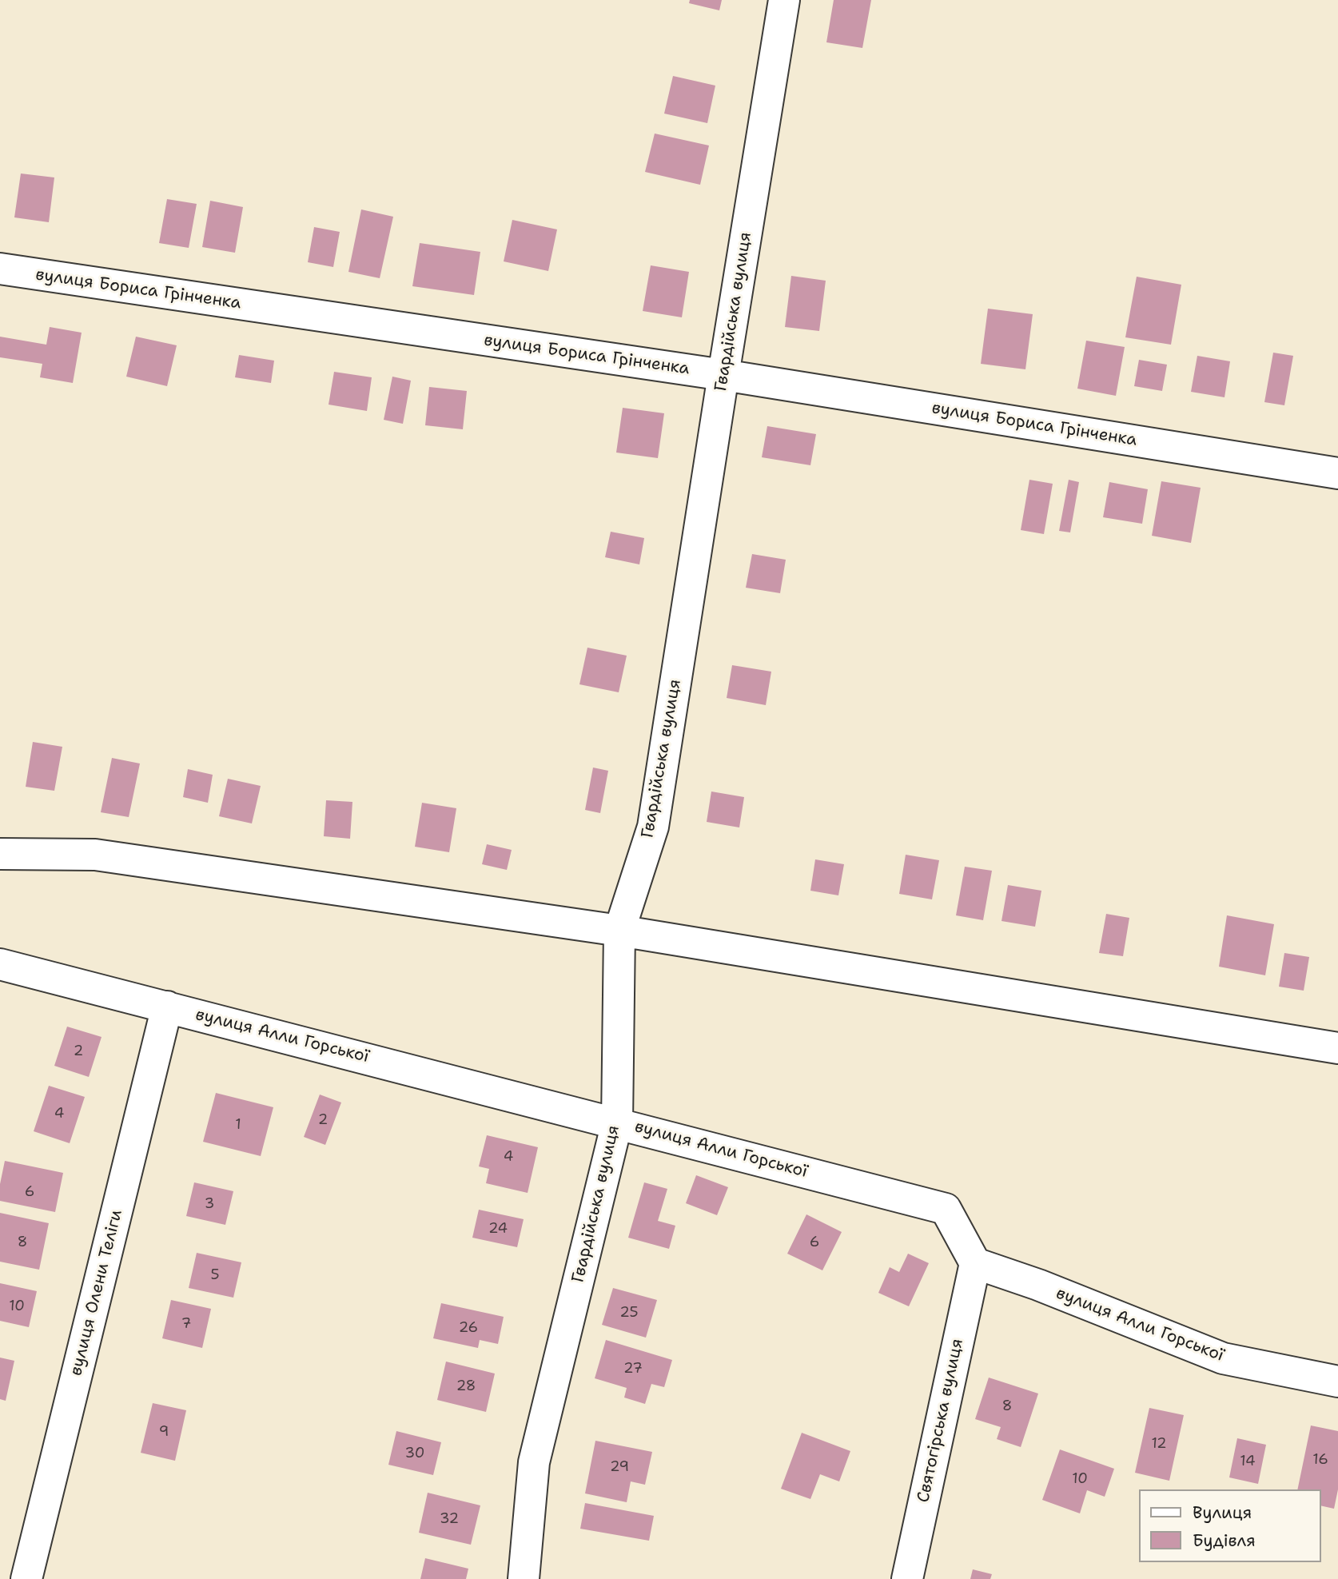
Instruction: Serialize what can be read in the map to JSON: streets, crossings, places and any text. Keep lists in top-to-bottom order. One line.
{"streets":{"street":["вулиця Бориса Грінченка","Гвардійська вулиця","вулиця Алли Горської","вулиця Олени Теліги","Святогірська вулиця"]},"crossings":[["вулиця Бориса Грінченка","Гвардійська вулиця"],["Гвардійська вулиця","вулиця Алли Горської"],["вулиця Алли Горської","вулиця Олени Теліги"],["вулиця Алли Горської","Святогірська вулиця"]],"house_numbers":["2","4","2","1","4","6","3","24","8","6","5","10","25","7","26","27","28","8","9","12","30","16","14","29","10","32"],"legend":["Вулиця","Будівля"]}
